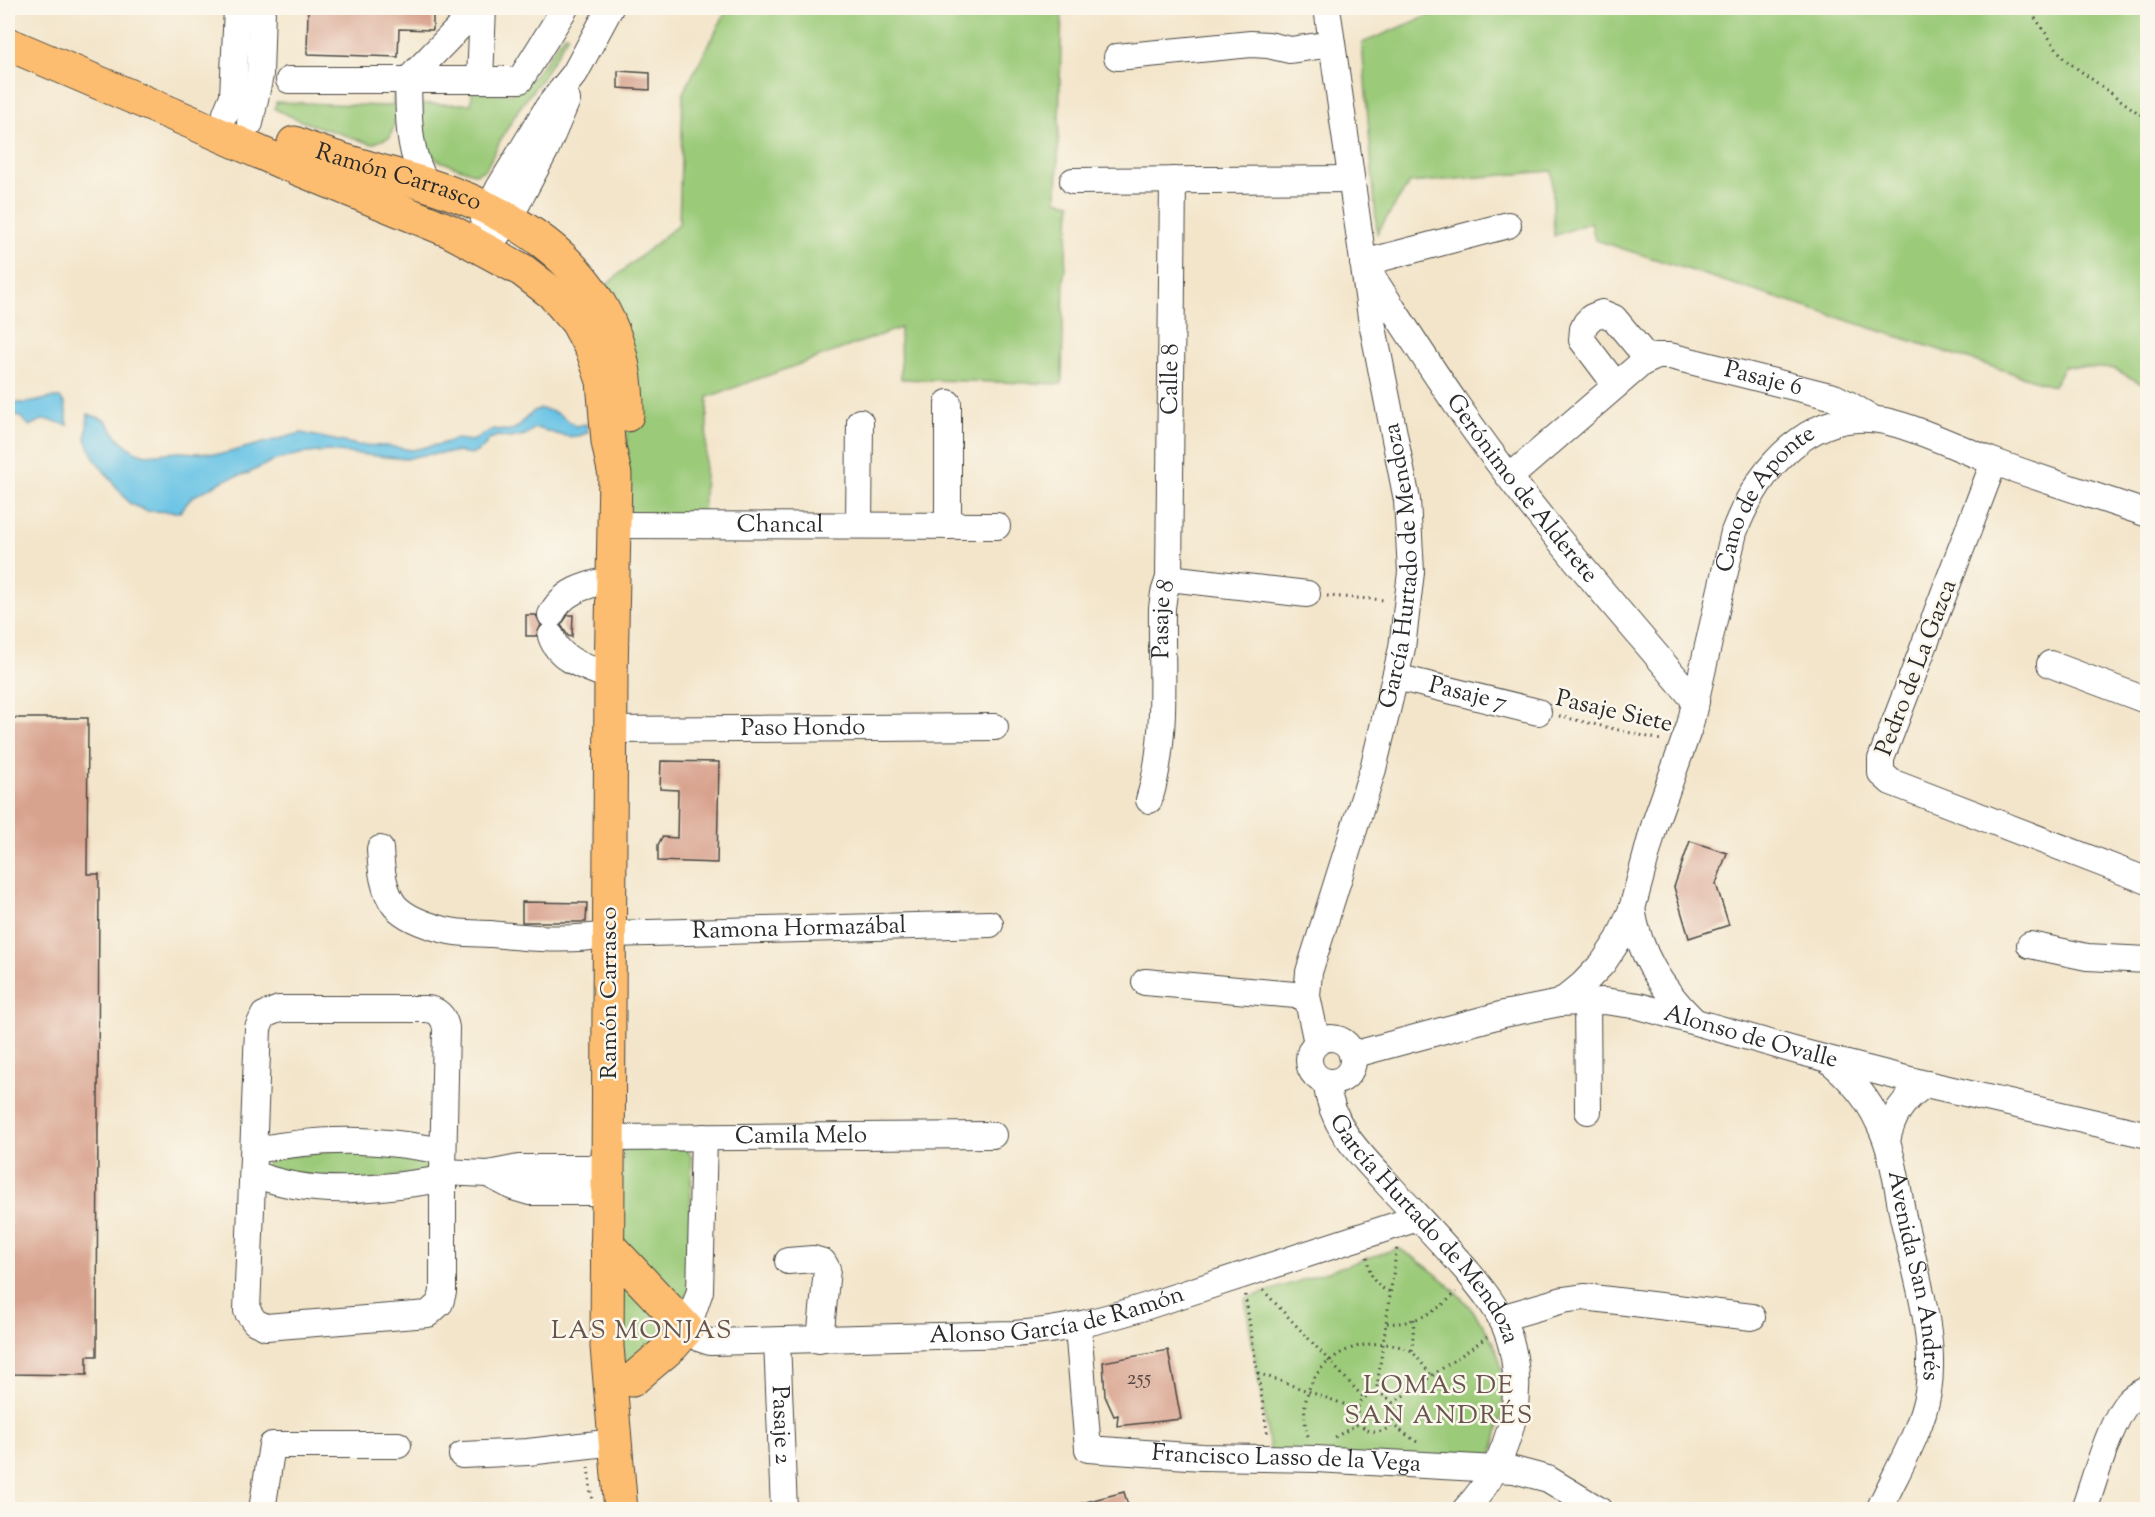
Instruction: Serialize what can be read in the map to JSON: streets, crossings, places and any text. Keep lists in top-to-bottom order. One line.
{"streets":{"main road":["Ramón Carrasco","Alonso García de Ramón"],"street":["Calle 8","Pasaje 6","Gerónimo de Alderete","Cano de Aponte","Chancal","García Hurtado de Mendoza","Pasaje 8","Pedro de La Gazca","Pasaje 7","Paso Hondo","Ramona Hormazábal","Alonso de Ovalle","Camila Melo","Avenida San Andrés","Pasaje 2","Francisco Lasso de la Vega"],"path":["Pasaje Siete"]},"crossings":[["Ramón Carrasco","Chancal"],["Ramón Carrasco","Paso Hondo"],["Ramón Carrasco","Ramona Hormazábal"],["Ramón Carrasco","Camila Melo"],["Ramón Carrasco","Alonso García de Ramón"],["Calle 8","Pasaje 8"],["Pasaje 6","Cano de Aponte"],["Gerónimo de Alderete","Cano de Aponte"],["Gerónimo de Alderete","García Hurtado de Mendoza"],["Cano de Aponte","Pedro de La Gazca"],["Cano de Aponte","Pasaje Siete"],["Cano de Aponte","Alonso de Ovalle"],["García Hurtado de Mendoza","Pasaje 7"],["García Hurtado de Mendoza","Alonso de Ovalle"],["García Hurtado de Mendoza","Alonso García de Ramón"],["García Hurtado de Mendoza","Francisco Lasso de la Vega"],["Pasaje 7","Pasaje Siete"],["Alonso de Ovalle","Avenida San Andrés"],["Alonso García de Ramón","Pasaje 2"],["Alonso García de Ramón","Francisco Lasso de la Vega"]],"districts":["LAS MONJAS","LOMAS DE SAN ANDRÉS"],"house_numbers":["255"]}
